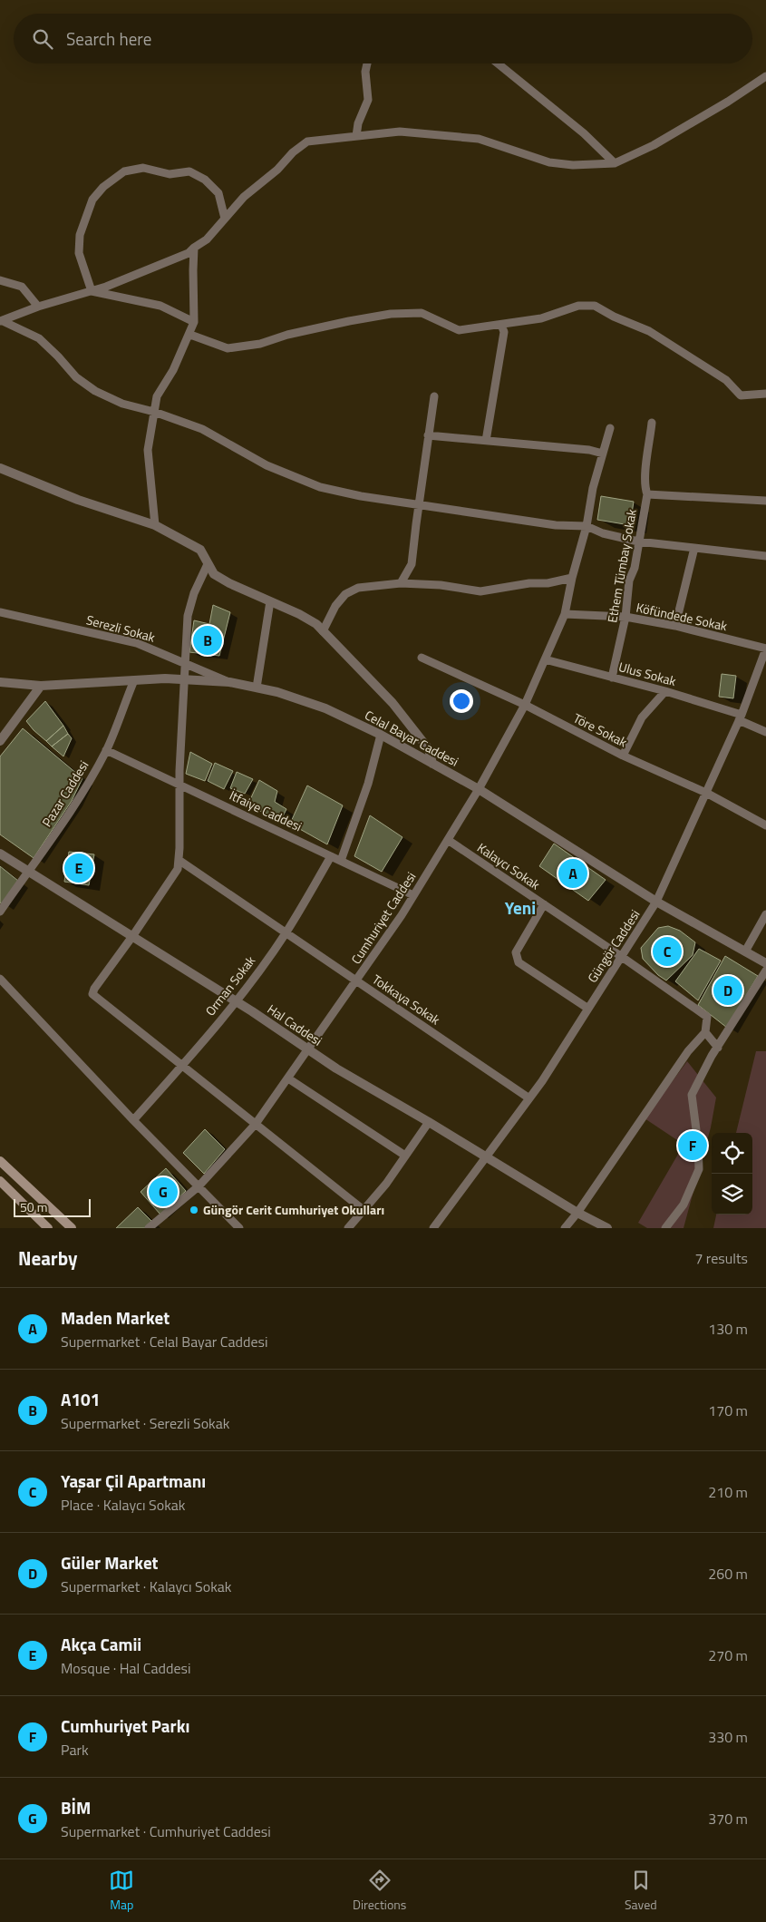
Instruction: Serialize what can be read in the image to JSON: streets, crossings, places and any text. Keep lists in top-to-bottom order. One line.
{"streets":{"street":["Ethem Tümbay Sokak","Köfündede Sokak","Serezli Sokak","Ulus Sokak","Töre Sokak","Celal Bayar Caddesi","Pazar Caddesi","İtfaiye Caddesi","Kalaycı Sokak","Cumhuriyet Caddesi","Güngör Caddesi","Orman Sokak","Tokkaya Sokak","Hal Caddesi"]},"crossings":[["Ethem Tümbay Sokak","Köfündede Sokak"],["Ethem Tümbay Sokak","Ulus Sokak"],["Köfündede Sokak","Cumhuriyet Caddesi"],["Köfündede Sokak","Güngör Caddesi"],["Serezli Sokak","Celal Bayar Caddesi"],["Ulus Sokak","Cumhuriyet Caddesi"],["Ulus Sokak","Güngör Caddesi"],["Töre Sokak","Cumhuriyet Caddesi"],["Töre Sokak","Güngör Caddesi"],["Celal Bayar Caddesi","Pazar Caddesi"],["Celal Bayar Caddesi","Cumhuriyet Caddesi"],["Celal Bayar Caddesi","Güngör Caddesi"],["Pazar Caddesi","İtfaiye Caddesi"],["Pazar Caddesi","Hal Caddesi"],["İtfaiye Caddesi","Cumhuriyet Caddesi"],["İtfaiye Caddesi","Orman Sokak"],["Kalaycı Sokak","Cumhuriyet Caddesi"],["Kalaycı Sokak","Güngör Caddesi"],["Cumhuriyet Caddesi","Tokkaya Sokak"],["Cumhuriyet Caddesi","Hal Caddesi"],["Güngör Caddesi","Tokkaya Sokak"],["Güngör Caddesi","Hal Caddesi"],["Orman Sokak","Tokkaya Sokak"],["Orman Sokak","Hal Caddesi"]],"districts":["Yeni"],"places":["Güngör Cerit Cumhuriyet Okulları"],"scale_bar":"50 m","page":{"search":"Search here","pins":["B","E","A","C","D","F","G"],"scale":"50 m","heading":["Nearby","7 results"],"list":[{"mark":"A","name":"Maden Market","note":"Supermarket · Celal Bayar Caddesi","value":"130 m"},{"mark":"B","name":"A101","note":"Supermarket · Serezli Sokak","value":"170 m"},{"mark":"C","name":"Yaşar Çil Apartmanı","note":"Place · Kalaycı Sokak","value":"210 m"},{"mark":"D","name":"Güler Market","note":"Supermarket · Kalaycı Sokak","value":"260 m"},{"mark":"E","name":"Akça Camii","note":"Mosque · Hal Caddesi","value":"270 m"},{"mark":"F","name":"Cumhuriyet Parkı","note":"Park","value":"330 m"},{"mark":"G","name":"BİM","note":"Supermarket · Cumhuriyet Caddesi","value":"370 m"}],"nav":["Map","Directions","Saved"]}}
